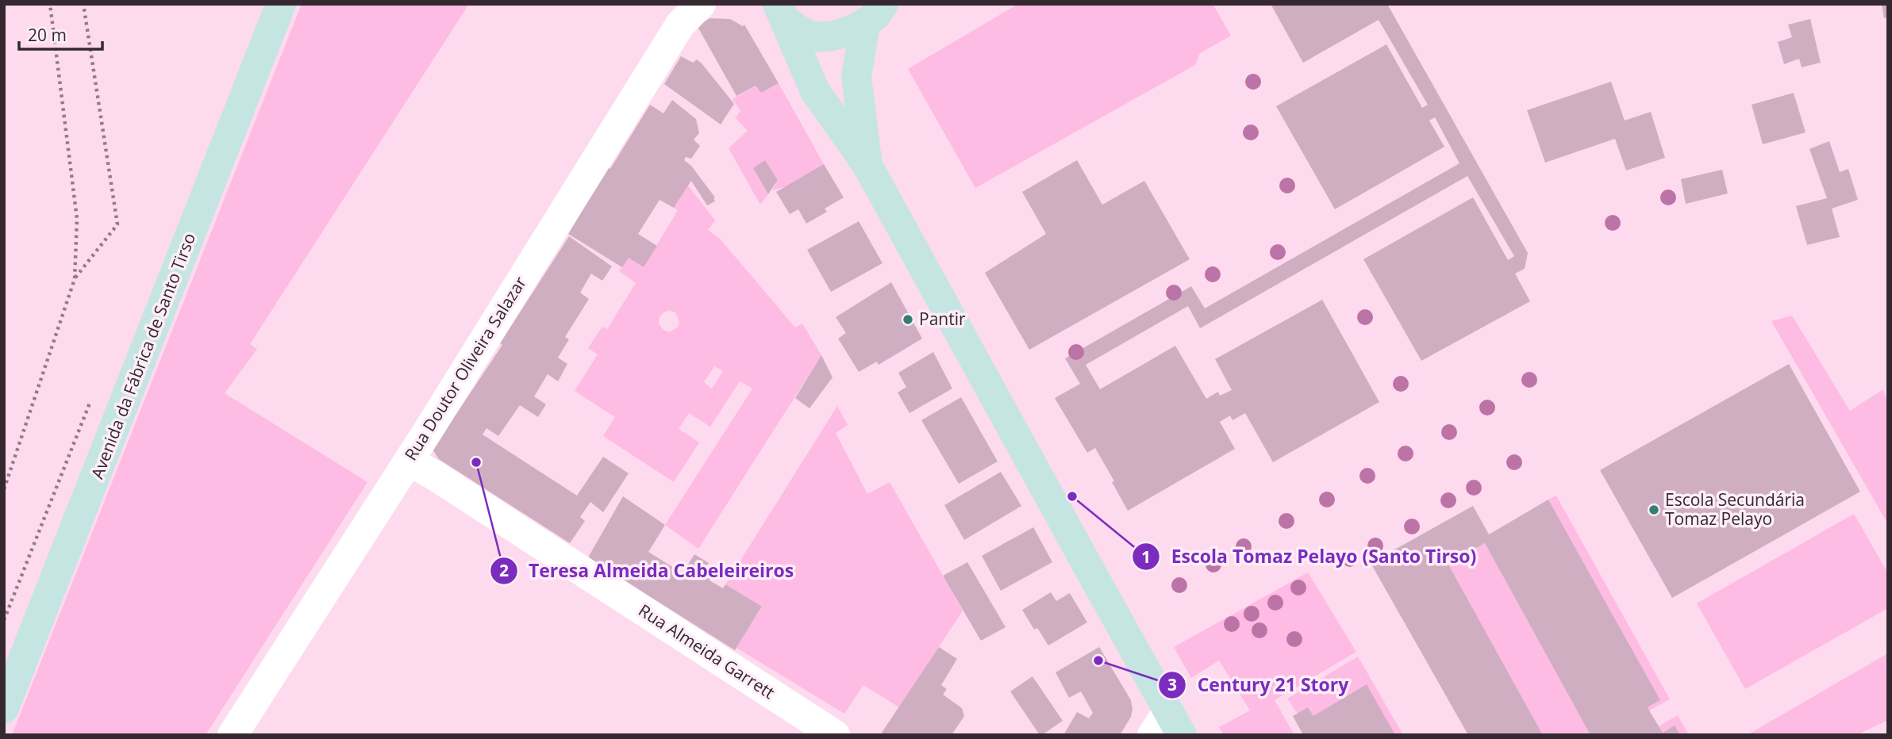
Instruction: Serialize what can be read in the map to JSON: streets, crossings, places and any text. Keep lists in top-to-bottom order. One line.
{"streets":{"street":["Avenida da Fábrica de Santo Tirso","Rua Doutor Oliveira Salazar","Rua Almeida Garrett"]},"crossings":[["Rua Doutor Oliveira Salazar","Rua Almeida Garrett"]],"places":["Pantir","Teresa Almeida Cabeleireiros","Escola Tomaz Pelayo (Santo Tirso)","Escola Secundária Tomaz Pelayo","Century 21 Story"],"scale_bar":"20 m"}
